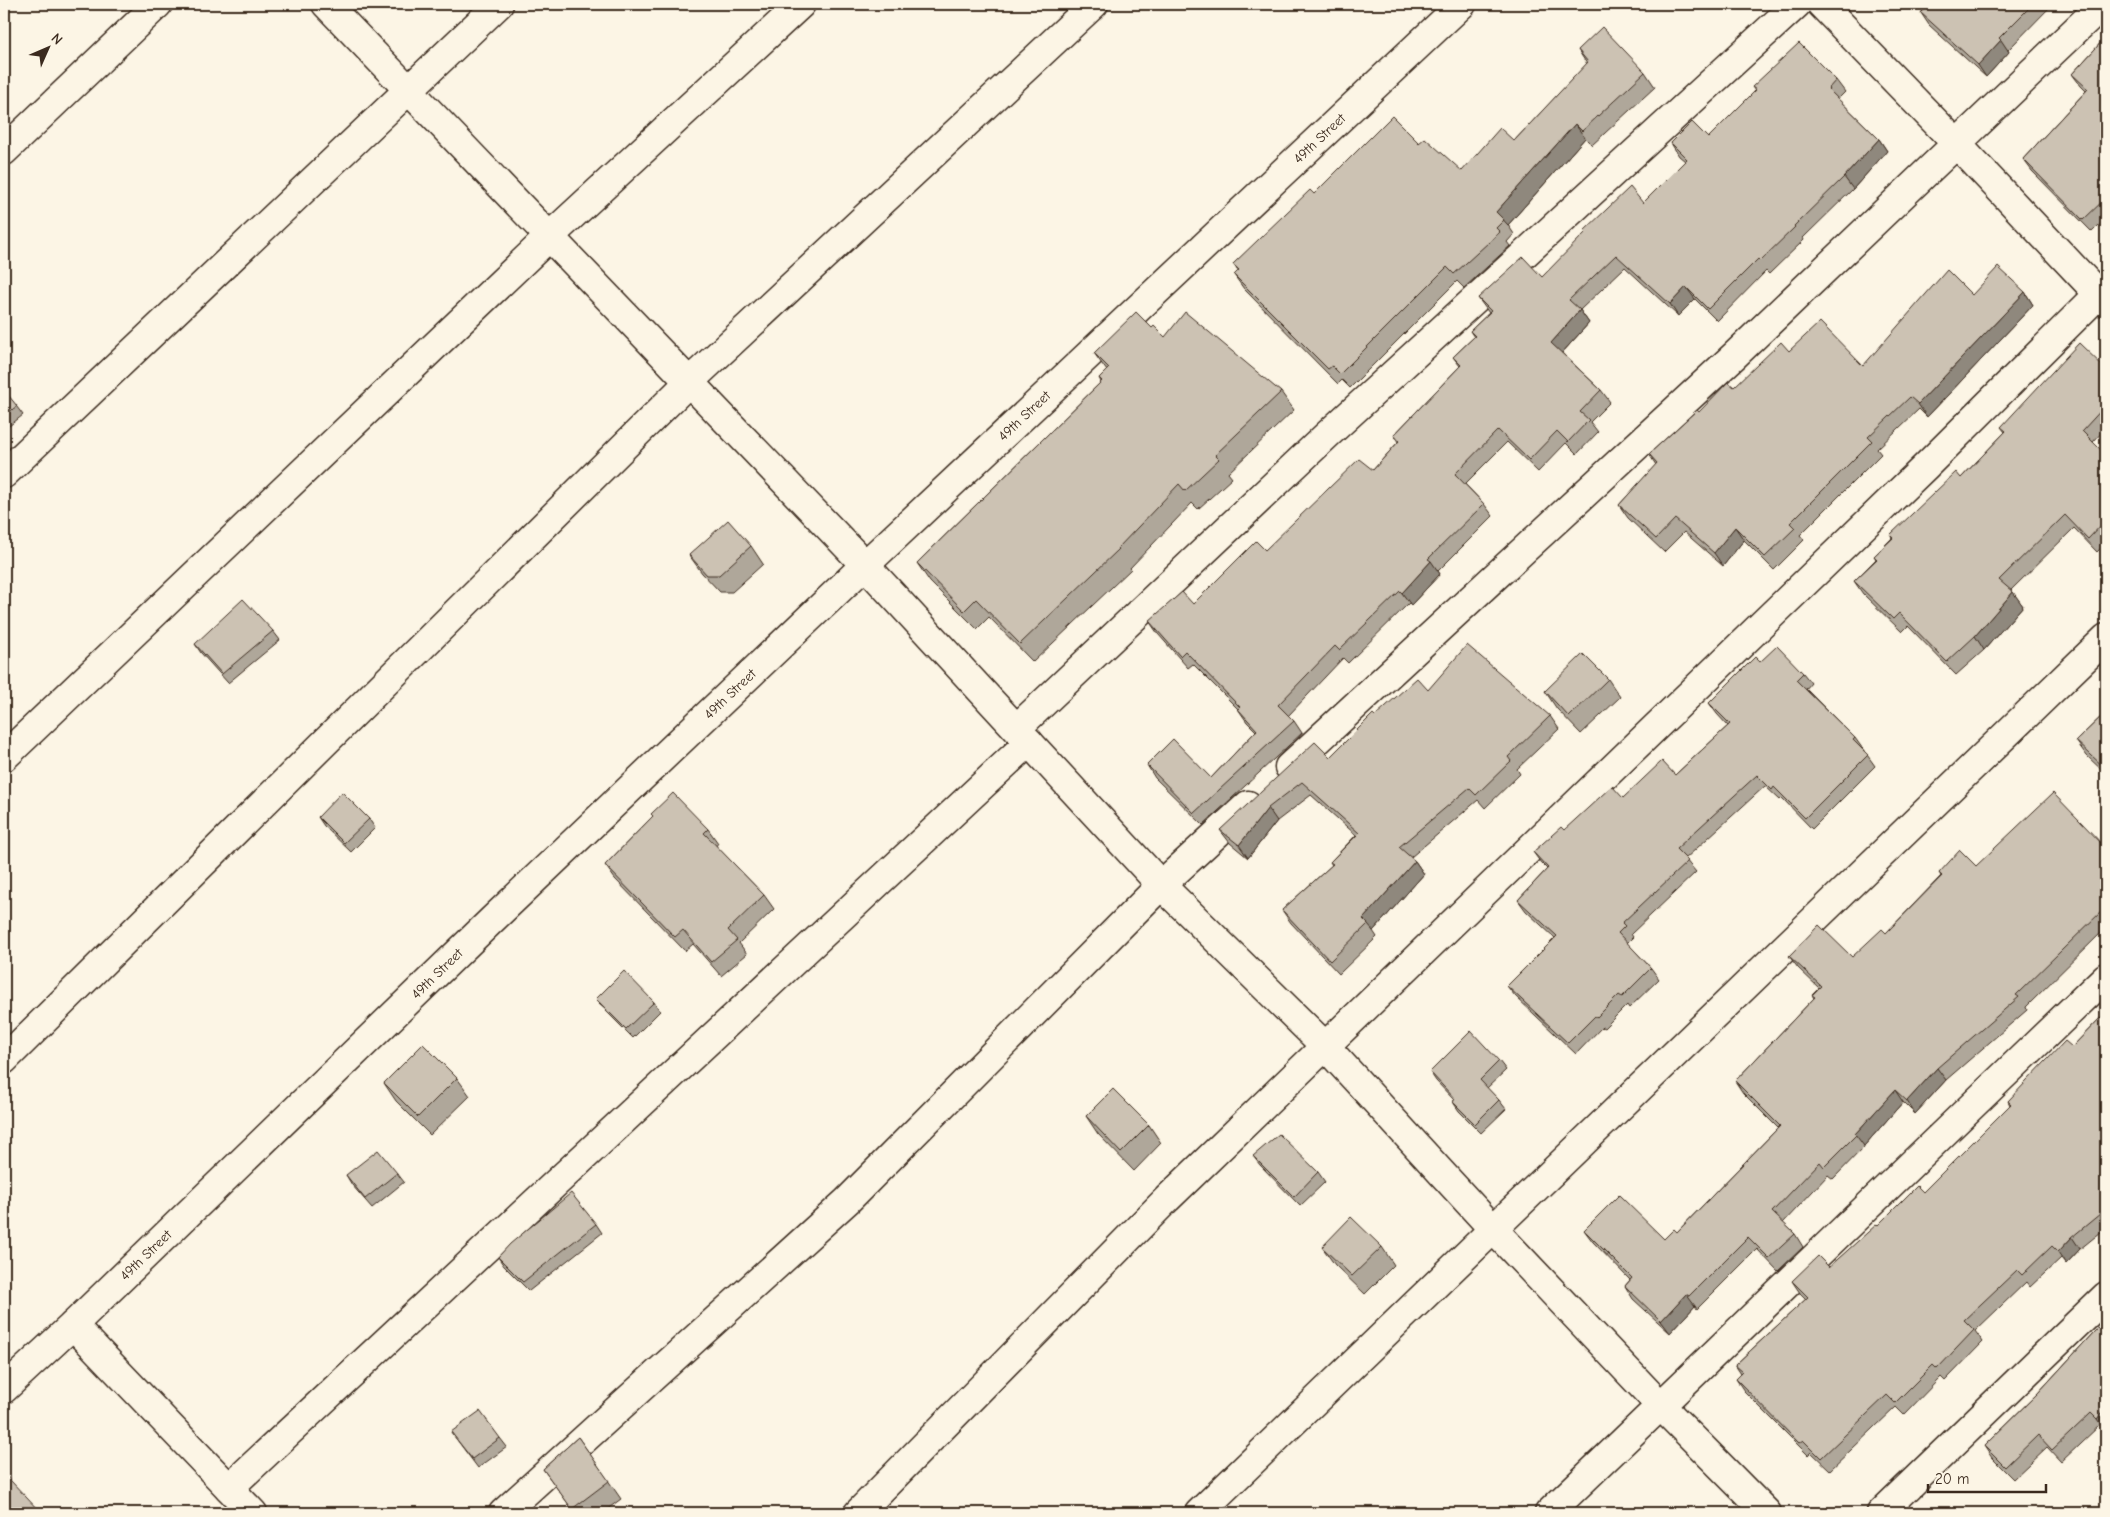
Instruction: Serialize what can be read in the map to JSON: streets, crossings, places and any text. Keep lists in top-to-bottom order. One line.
{"streets":{"street":["49th Street"]},"scale_bar":"20 m","north":"top right"}
